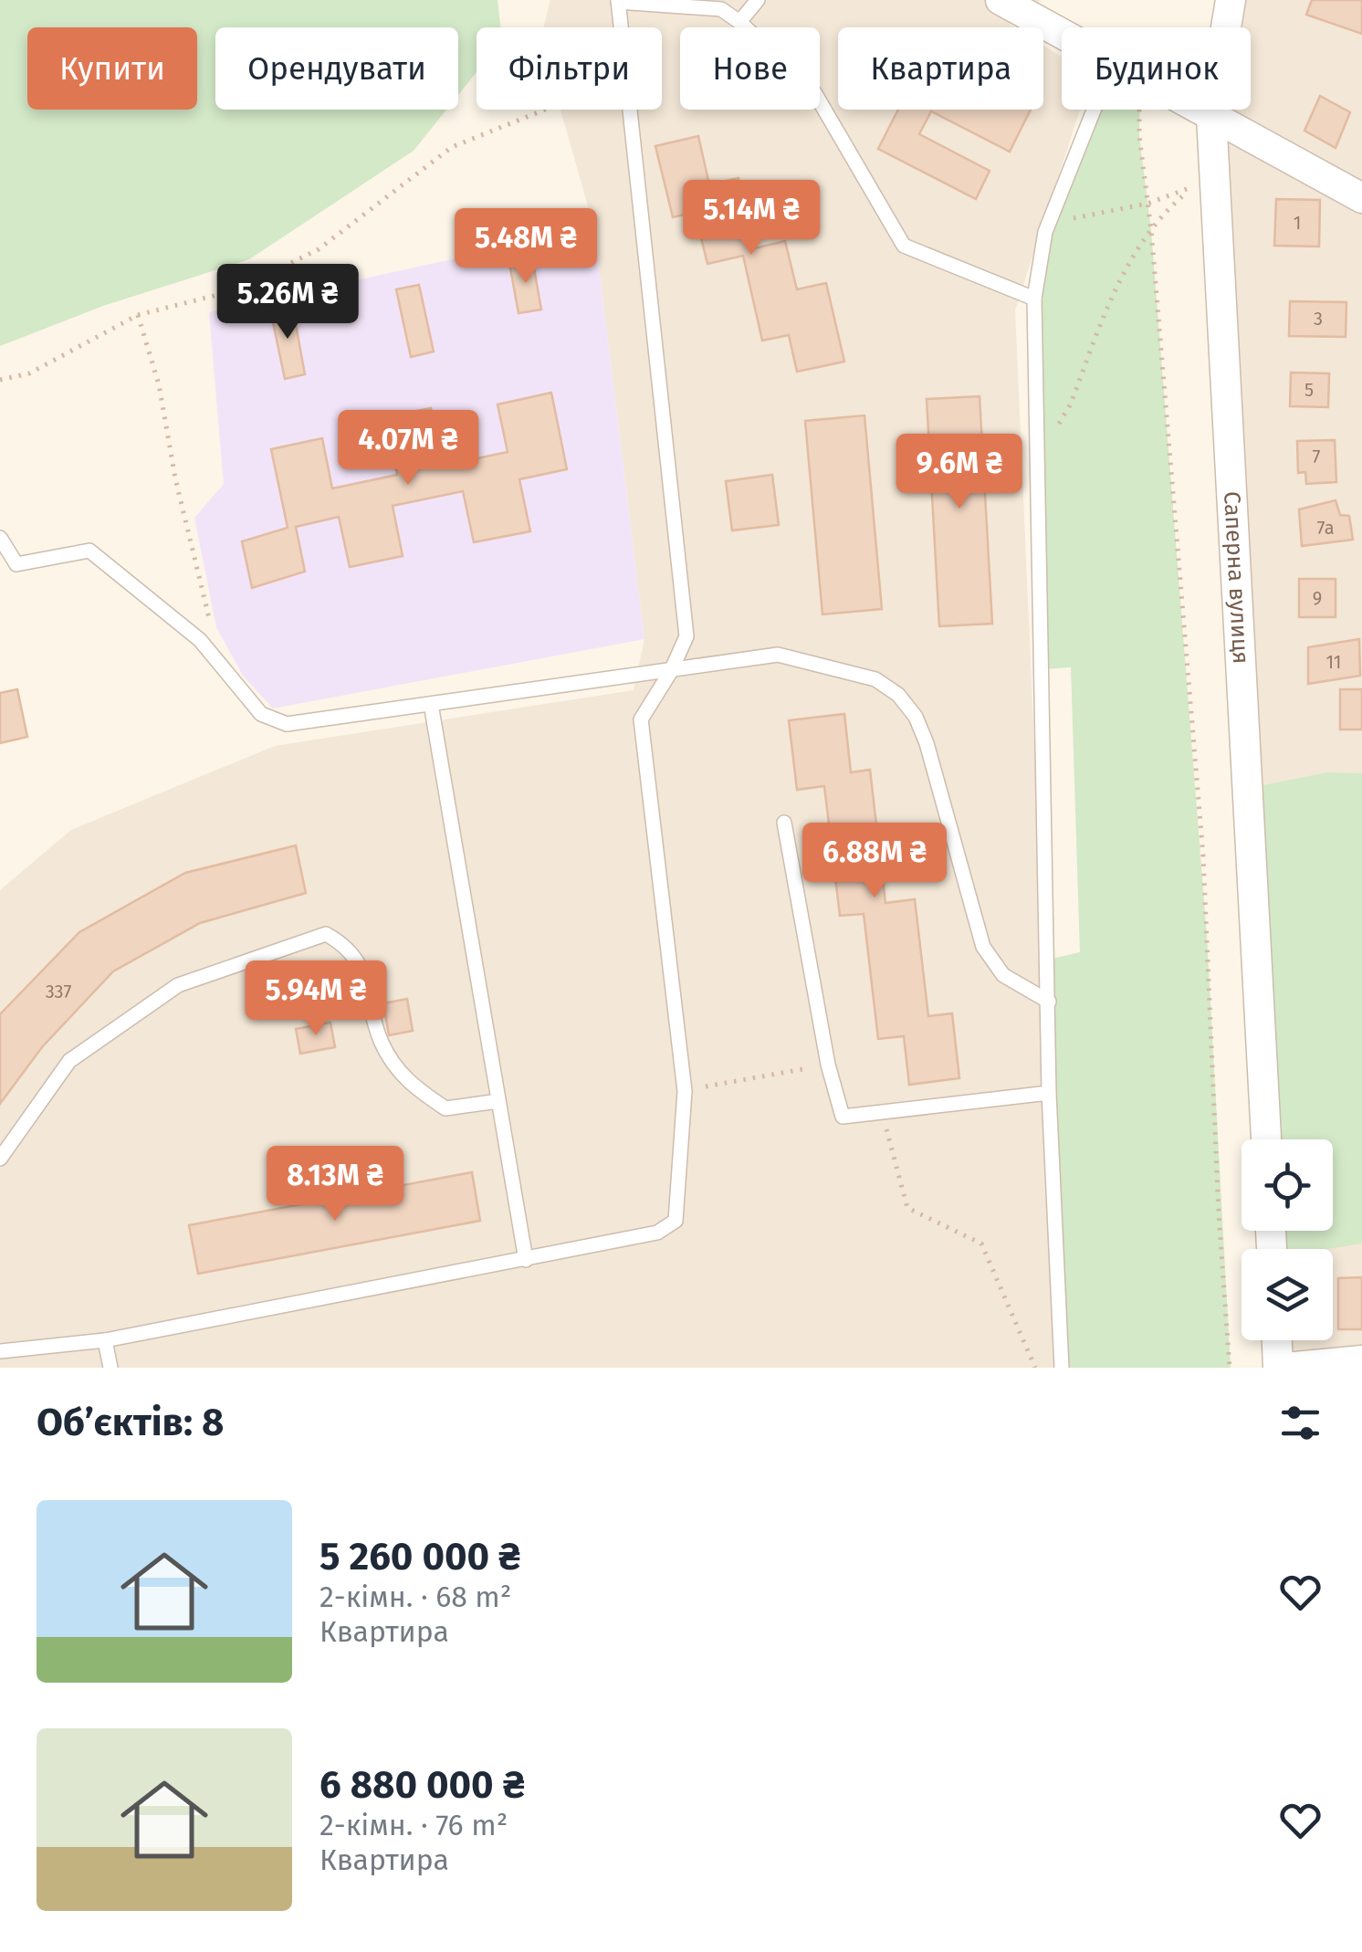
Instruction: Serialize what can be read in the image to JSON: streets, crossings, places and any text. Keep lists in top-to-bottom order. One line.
{"streets":{"street":["Саперна вулиця"]},"house_numbers":["1","3","5","7","7а","9","11","337"],"page":{"chip":["Купити","Орендувати","Фільтри","Нове","Квартира","Будинок"],"price":["5.14M ₴","5.48M ₴","5.26M ₴","4.07M ₴","9.6M ₴","6.88M ₴","5.94M ₴","8.13M ₴"],"heading":"Об’єктів: 8","list":[{"name":"5 260 000 ₴","note":"2-кімн. · 68 m² · Квартира"},{"name":"6 880 000 ₴","note":"2-кімн. · 76 m² · Квартира"}]}}
